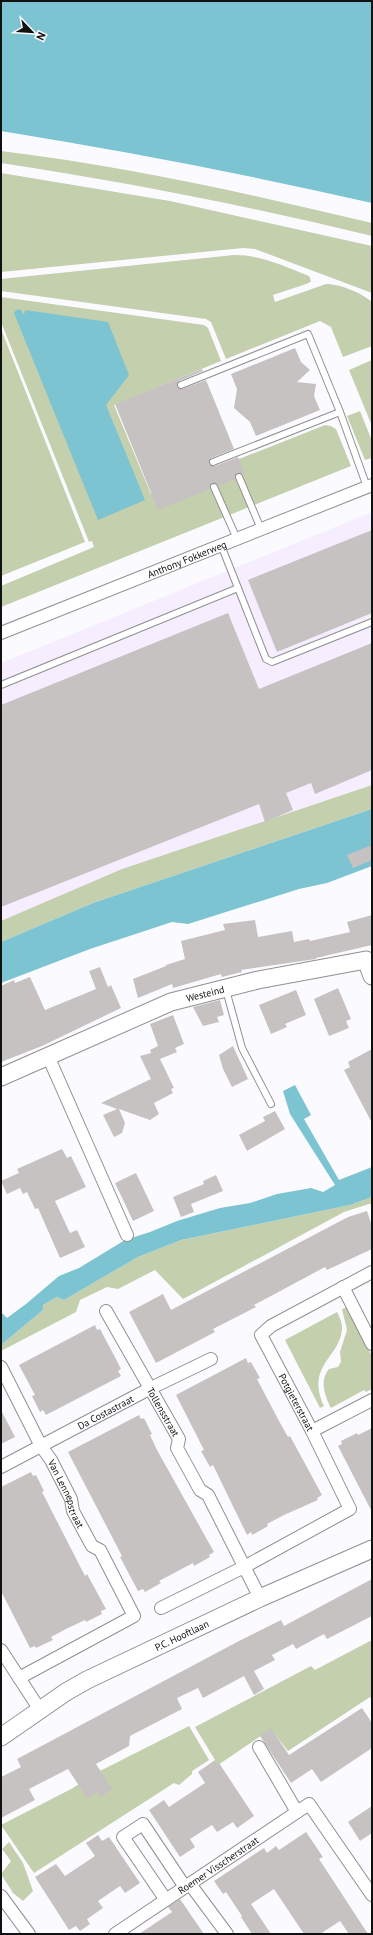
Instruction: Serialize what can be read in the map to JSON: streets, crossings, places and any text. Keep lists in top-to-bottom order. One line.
{"streets":{"street":["Anthony Fokkerweg","Westeind","Potgieterstraat","Da Costastraat","Tollensstraat","Van Lennepstraat","P.C. Hooftlaan","Roemer Visscherstraat"]},"crossings":[["Da Costastraat","Tollensstraat"],["Da Costastraat","Van Lennepstraat"],["Tollensstraat","P.C. Hooftlaan"]],"north":"bottom right"}
